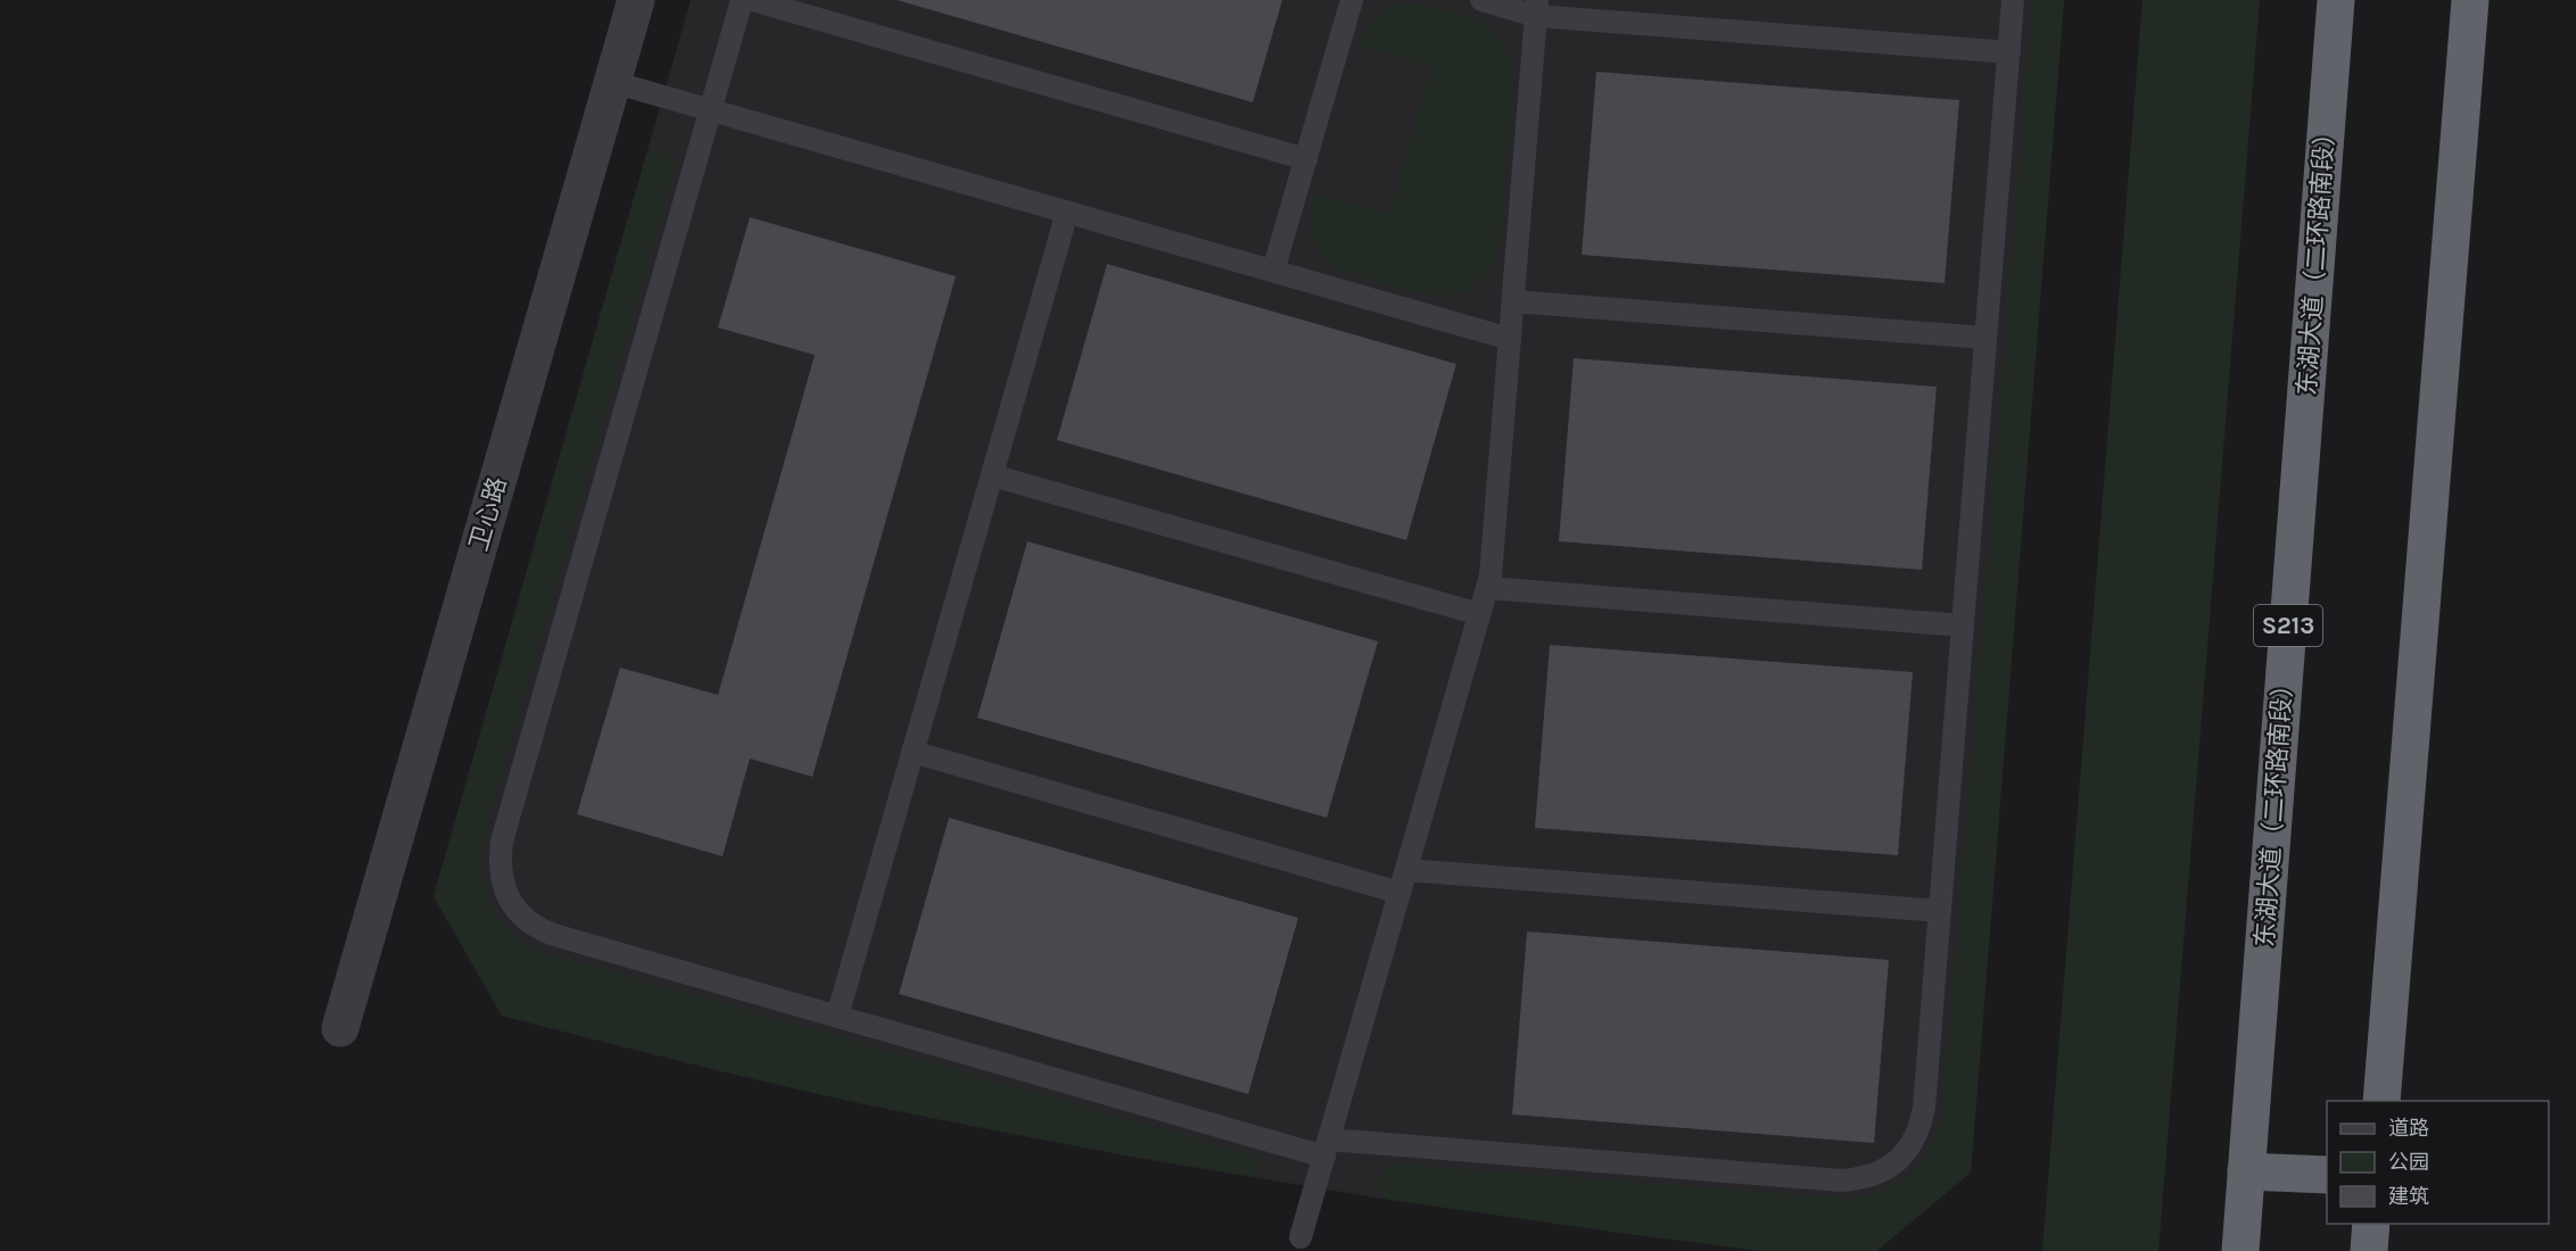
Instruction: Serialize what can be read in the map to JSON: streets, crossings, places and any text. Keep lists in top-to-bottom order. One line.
{"streets":{"highway":["东湖大道（二环路南段）","S213"],"street":["卫心路"]},"legend":["道路","公园","建筑"]}
